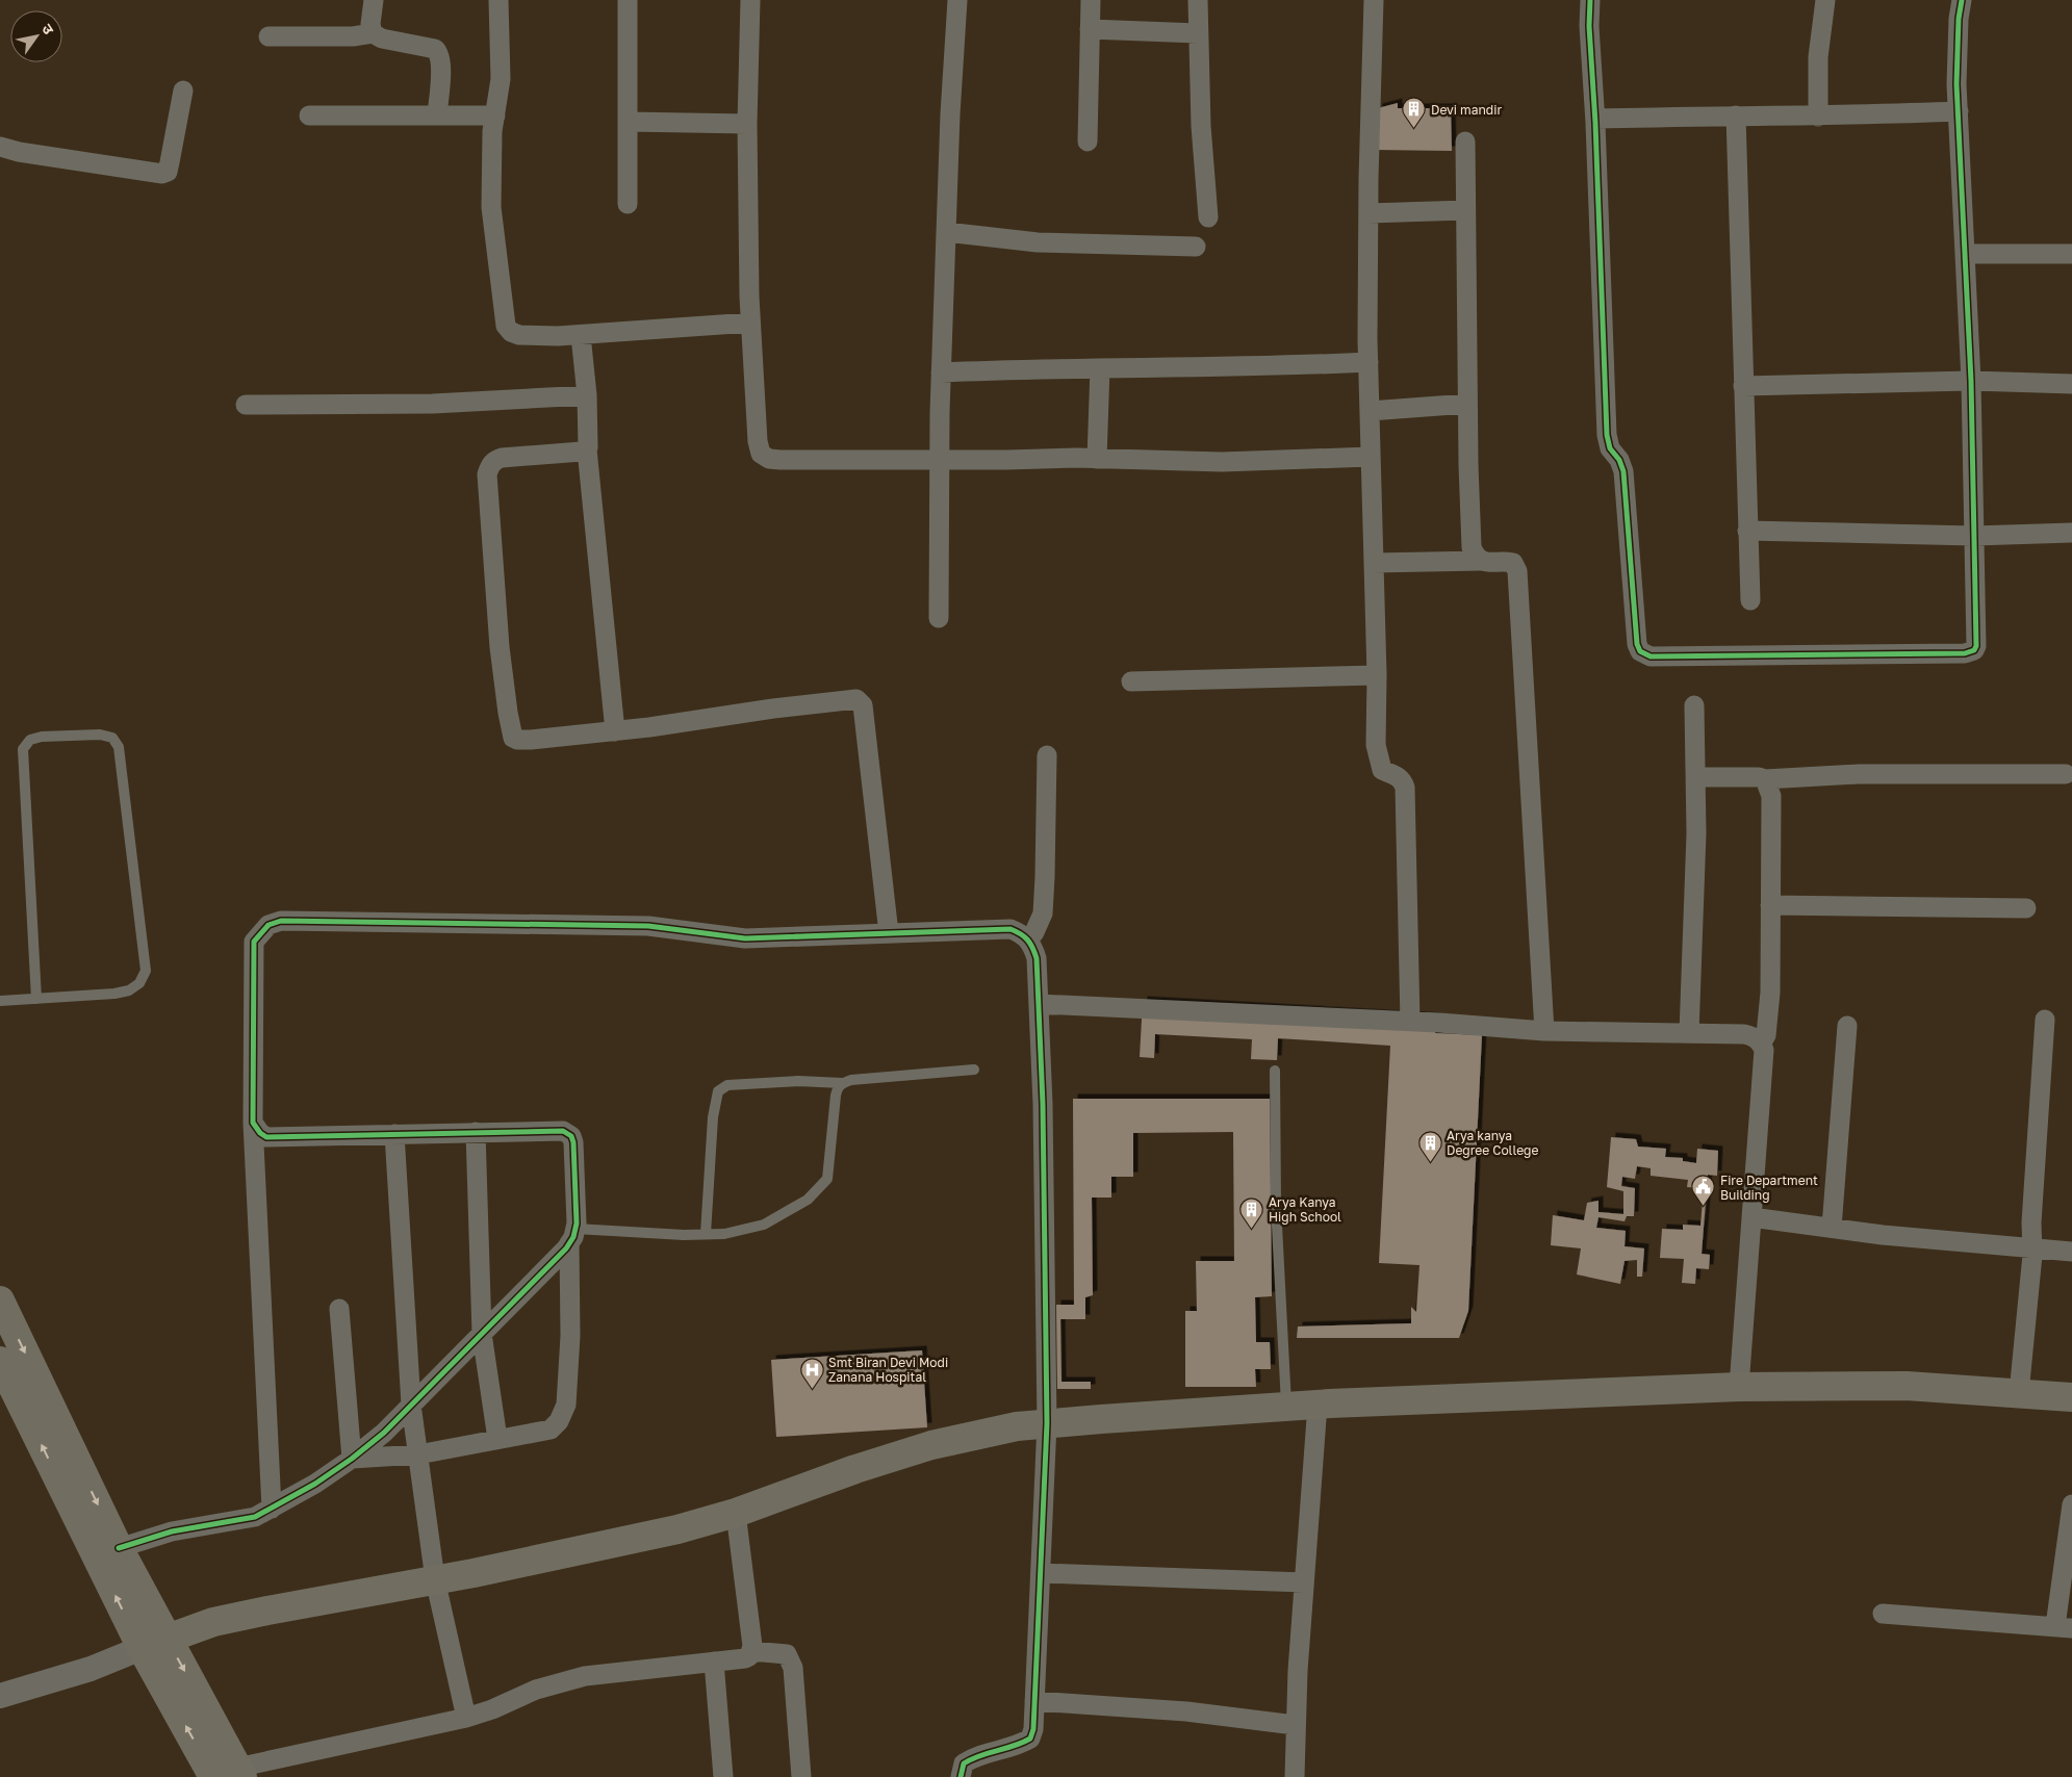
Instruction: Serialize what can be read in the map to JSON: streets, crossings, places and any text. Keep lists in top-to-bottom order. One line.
{"places":{"building":["Devi mandir","Arya kanya Degree College","Arya Kanya High School"],"public building":["Fire Department Building"],"hospital":["Smt Biran Devi Modi Zanana Hospital"]},"north":"top right"}
